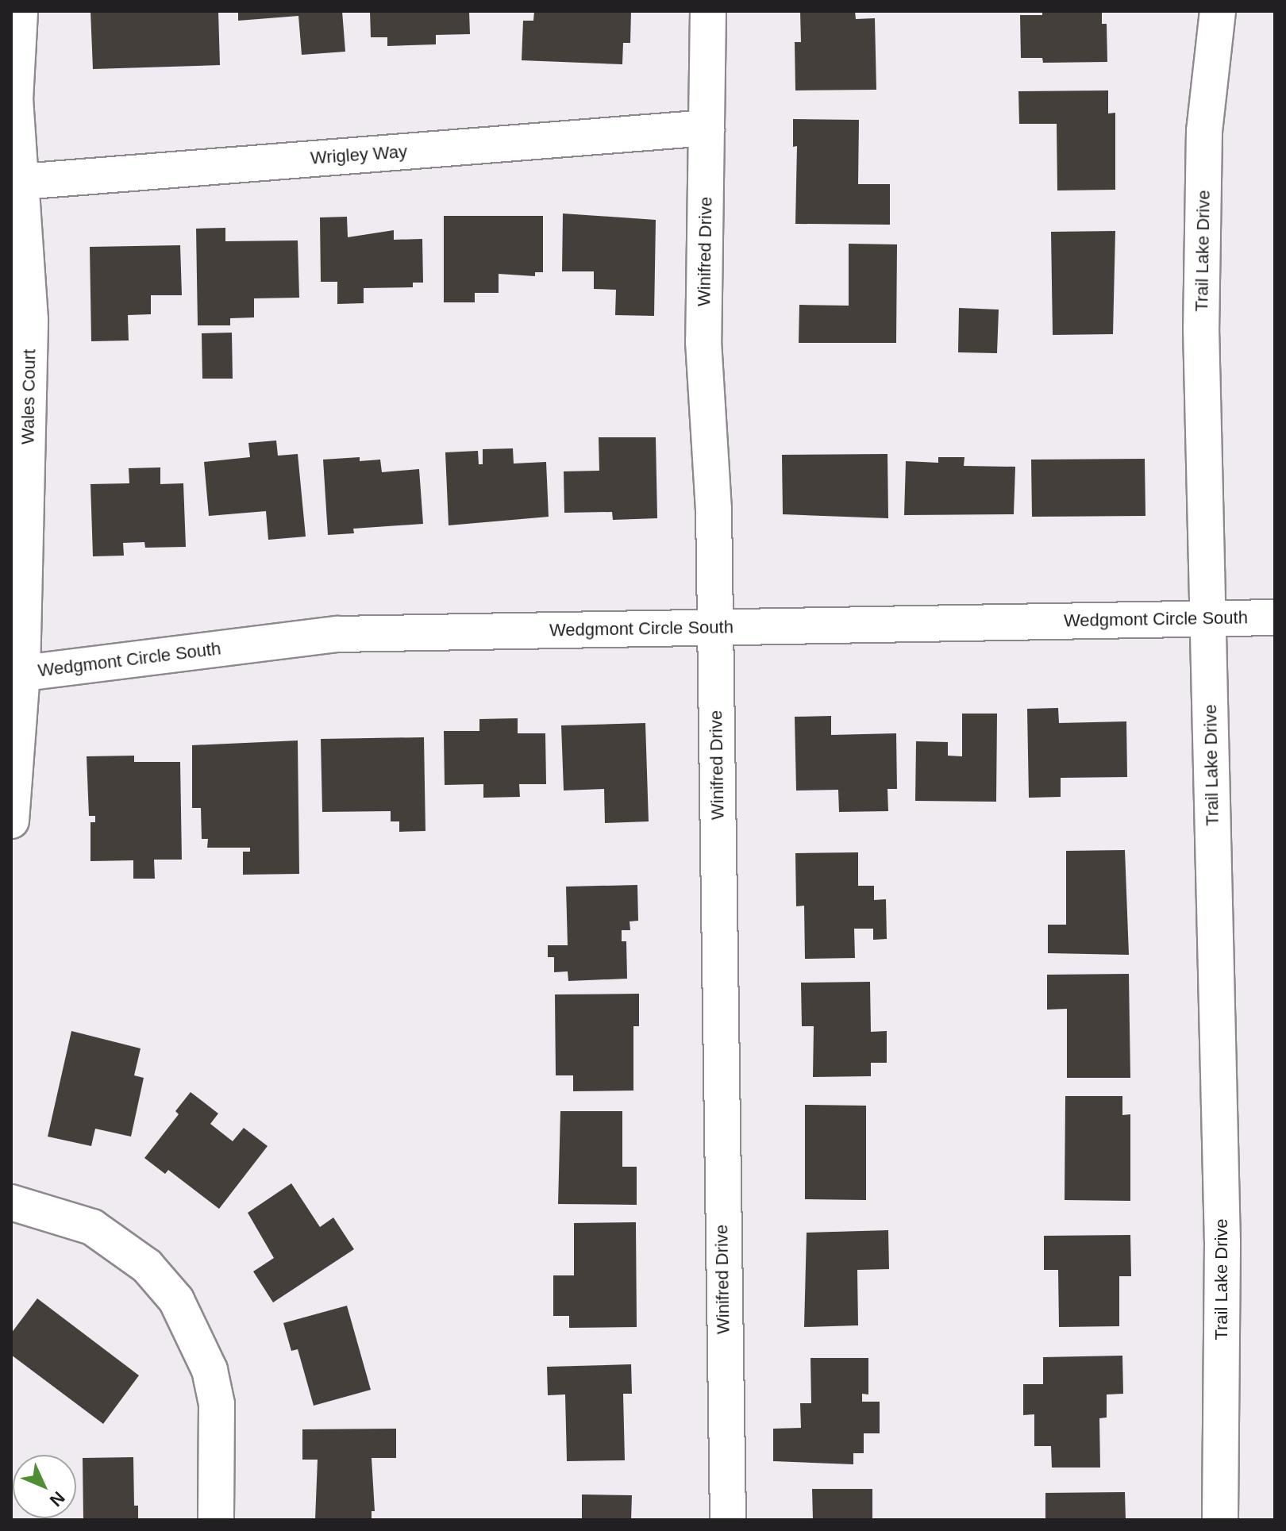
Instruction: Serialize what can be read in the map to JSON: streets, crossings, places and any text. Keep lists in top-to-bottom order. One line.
{"streets":{"street":["Wrigley Way","Trail Lake Drive","Winifred Drive","Wales Court","Wedgmont Circle South"]},"crossings":[["Wrigley Way","Winifred Drive"],["Wrigley Way","Wales Court"],["Trail Lake Drive","Wedgmont Circle South"],["Winifred Drive","Wedgmont Circle South"],["Wales Court","Wedgmont Circle South"]],"north":"bottom right"}
